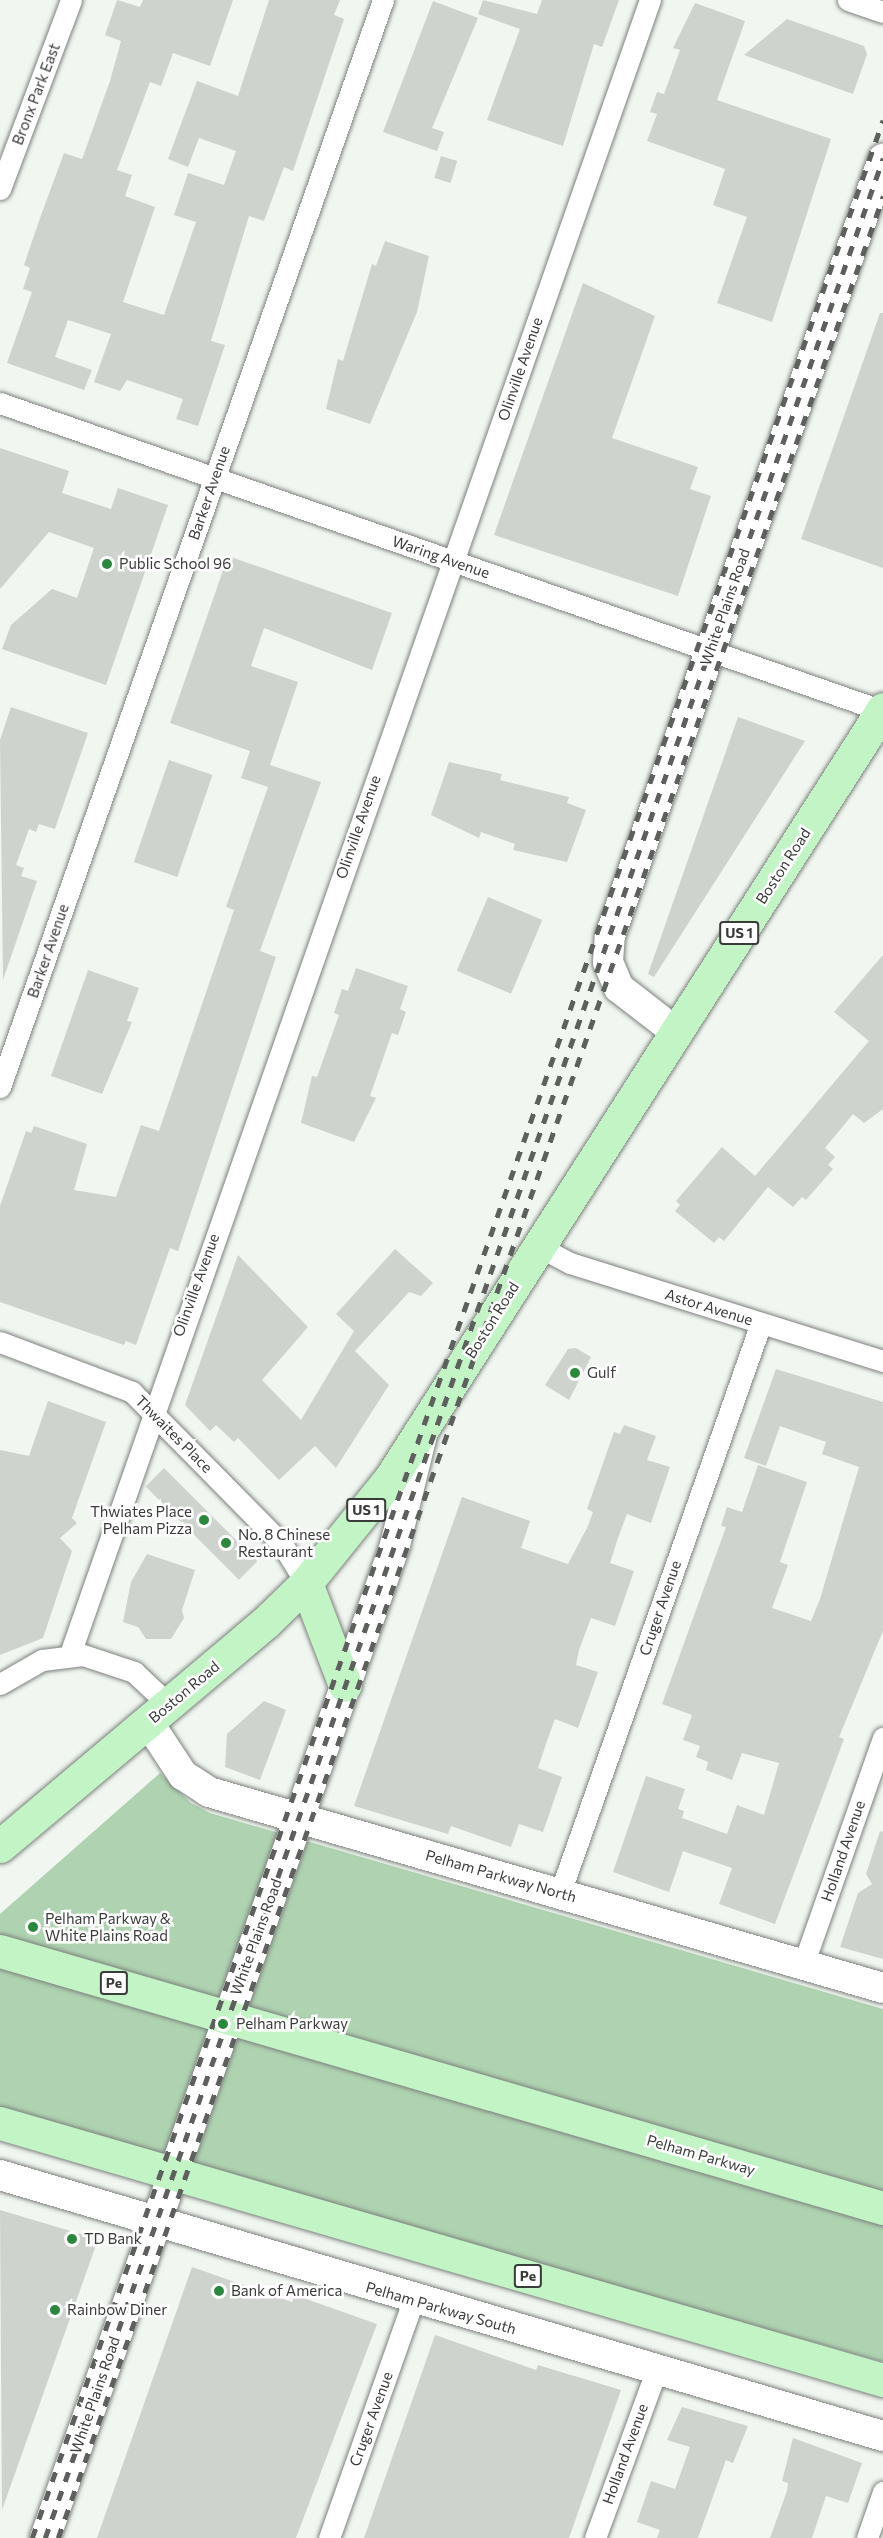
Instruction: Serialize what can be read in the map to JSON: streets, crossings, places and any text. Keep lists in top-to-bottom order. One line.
{"streets":{"main road":["White Plains Road","Boston Road","US 1","Pelham Parkway North","Pe","Pelham Parkway","Pelham Parkway South"],"street":["Bronx Park East","Olinville Avenue","Barker Avenue","Waring Avenue","Astor Avenue","Thwaites Place","Cruger Avenue","Holland Avenue"]},"crossings":[["Olinville Avenue","Waring Avenue"],["Olinville Avenue","Thwaites Place"],["Olinville Avenue","Pelham Parkway North"],["Barker Avenue","Waring Avenue"],["Waring Avenue","White Plains Road"],["Waring Avenue","Boston Road"],["White Plains Road","Boston Road"],["White Plains Road","Pelham Parkway North"],["White Plains Road","Pe"],["White Plains Road","Pelham Parkway"],["White Plains Road","Pelham Parkway South"],["Boston Road","Astor Avenue"],["Boston Road","Thwaites Place"],["Boston Road","Pelham Parkway North"],["Astor Avenue","Cruger Avenue"],["Cruger Avenue","Pelham Parkway North"],["Cruger Avenue","Pelham Parkway South"],["Holland Avenue","Pelham Parkway North"],["Holland Avenue","Pelham Parkway South"]],"places":["Public School 96","Gulf","Thwiates Place Pelham Pizza","No. 8 Chinese Restaurant","Pelham Parkway & White Plains Road","Pelham Parkway","TD Bank","Bank of America","Rainbow Diner"]}
